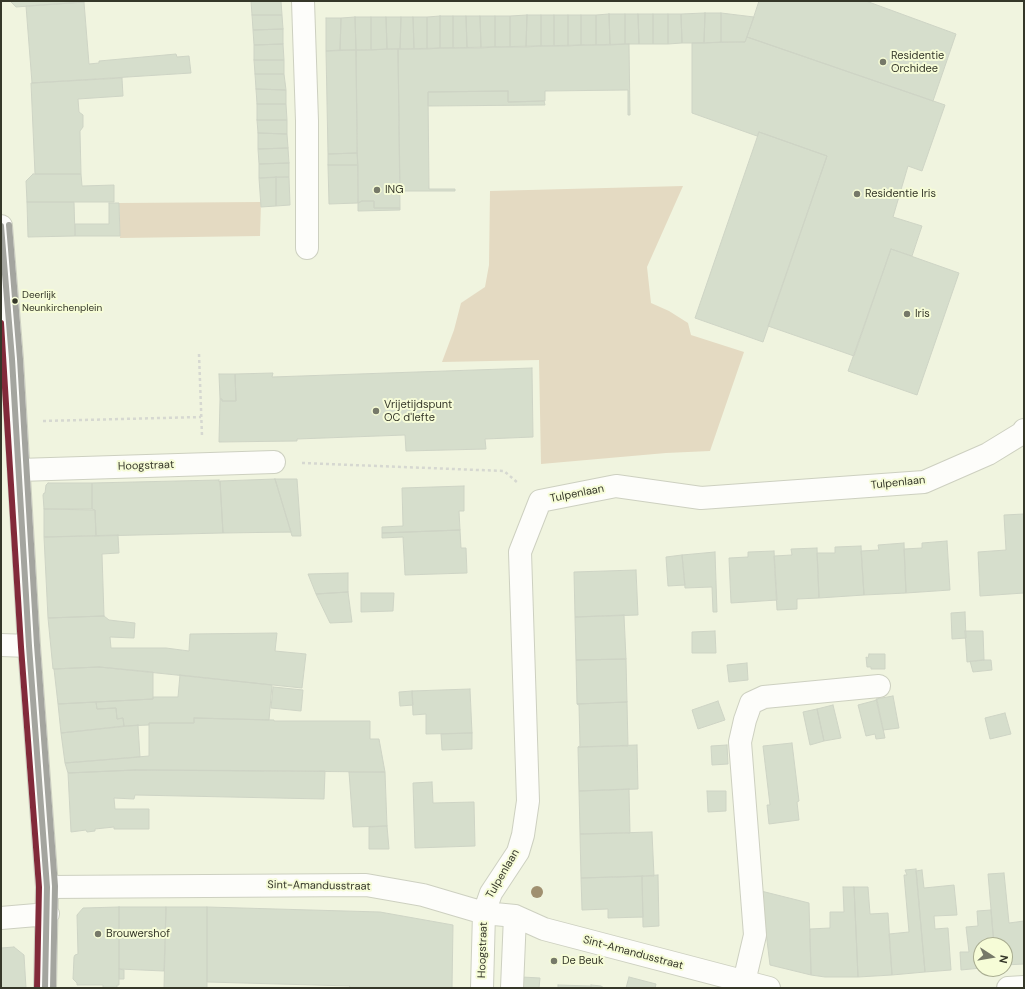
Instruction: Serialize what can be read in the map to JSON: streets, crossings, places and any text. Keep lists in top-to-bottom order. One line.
{"streets":{"street":["Hoogstraat","Tulpenlaan","Sint-Amandusstraat"]},"crossings":[["Hoogstraat","Tulpenlaan"],["Hoogstraat","Sint-Amandusstraat"],["Tulpenlaan","Sint-Amandusstraat"]],"places":["Residentie Orchidee","ING","Residentie Iris","Deerlijk Neunkirchenplein","Iris","Vrijetijdspunt OC d'Iefte","Brouwershof","De Beuk"],"north":"right"}
